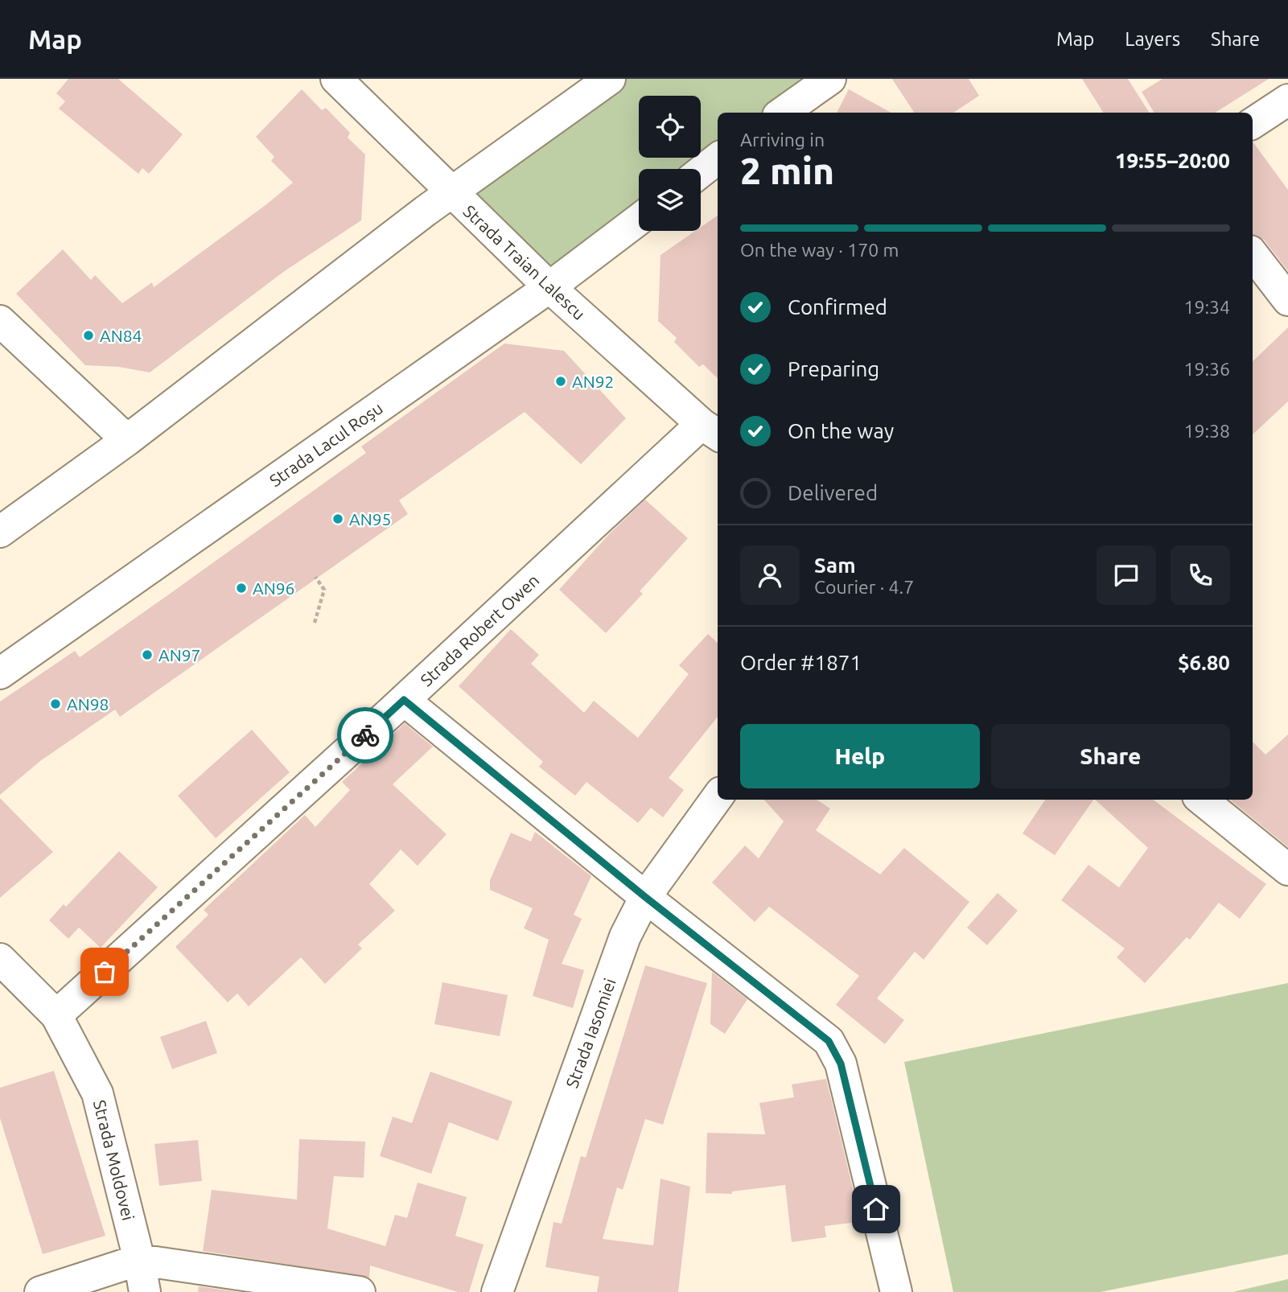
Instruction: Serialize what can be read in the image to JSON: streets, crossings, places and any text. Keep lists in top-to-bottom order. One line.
{"streets":{"street":["Strada Traian Lalescu","Strada Lacul Roșu","Strada Robert Owen","Strada Iasomiei","Strada Moldovei"]},"crossings":[["Strada Traian Lalescu","Strada Lacul Roșu"],["Strada Traian Lalescu","Strada Robert Owen"],["Strada Robert Owen","Strada Moldovei"]],"places":["AN84","AN92","AN95","AN96","AN97","AN98"],"page":{"header":"Map","nav":["Map","Layers","Share"],"heading":["2 min","Arriving in","19:55–20:00"],"panel":["Sam","Courier · 4.7","Order #1871","$6.80"],"bar":"On the way · 170 m","list":[["Confirmed","19:34"],["Preparing","19:36"],["On the way","19:38"],"Delivered"],"buttons":["Help","Share"]}}
